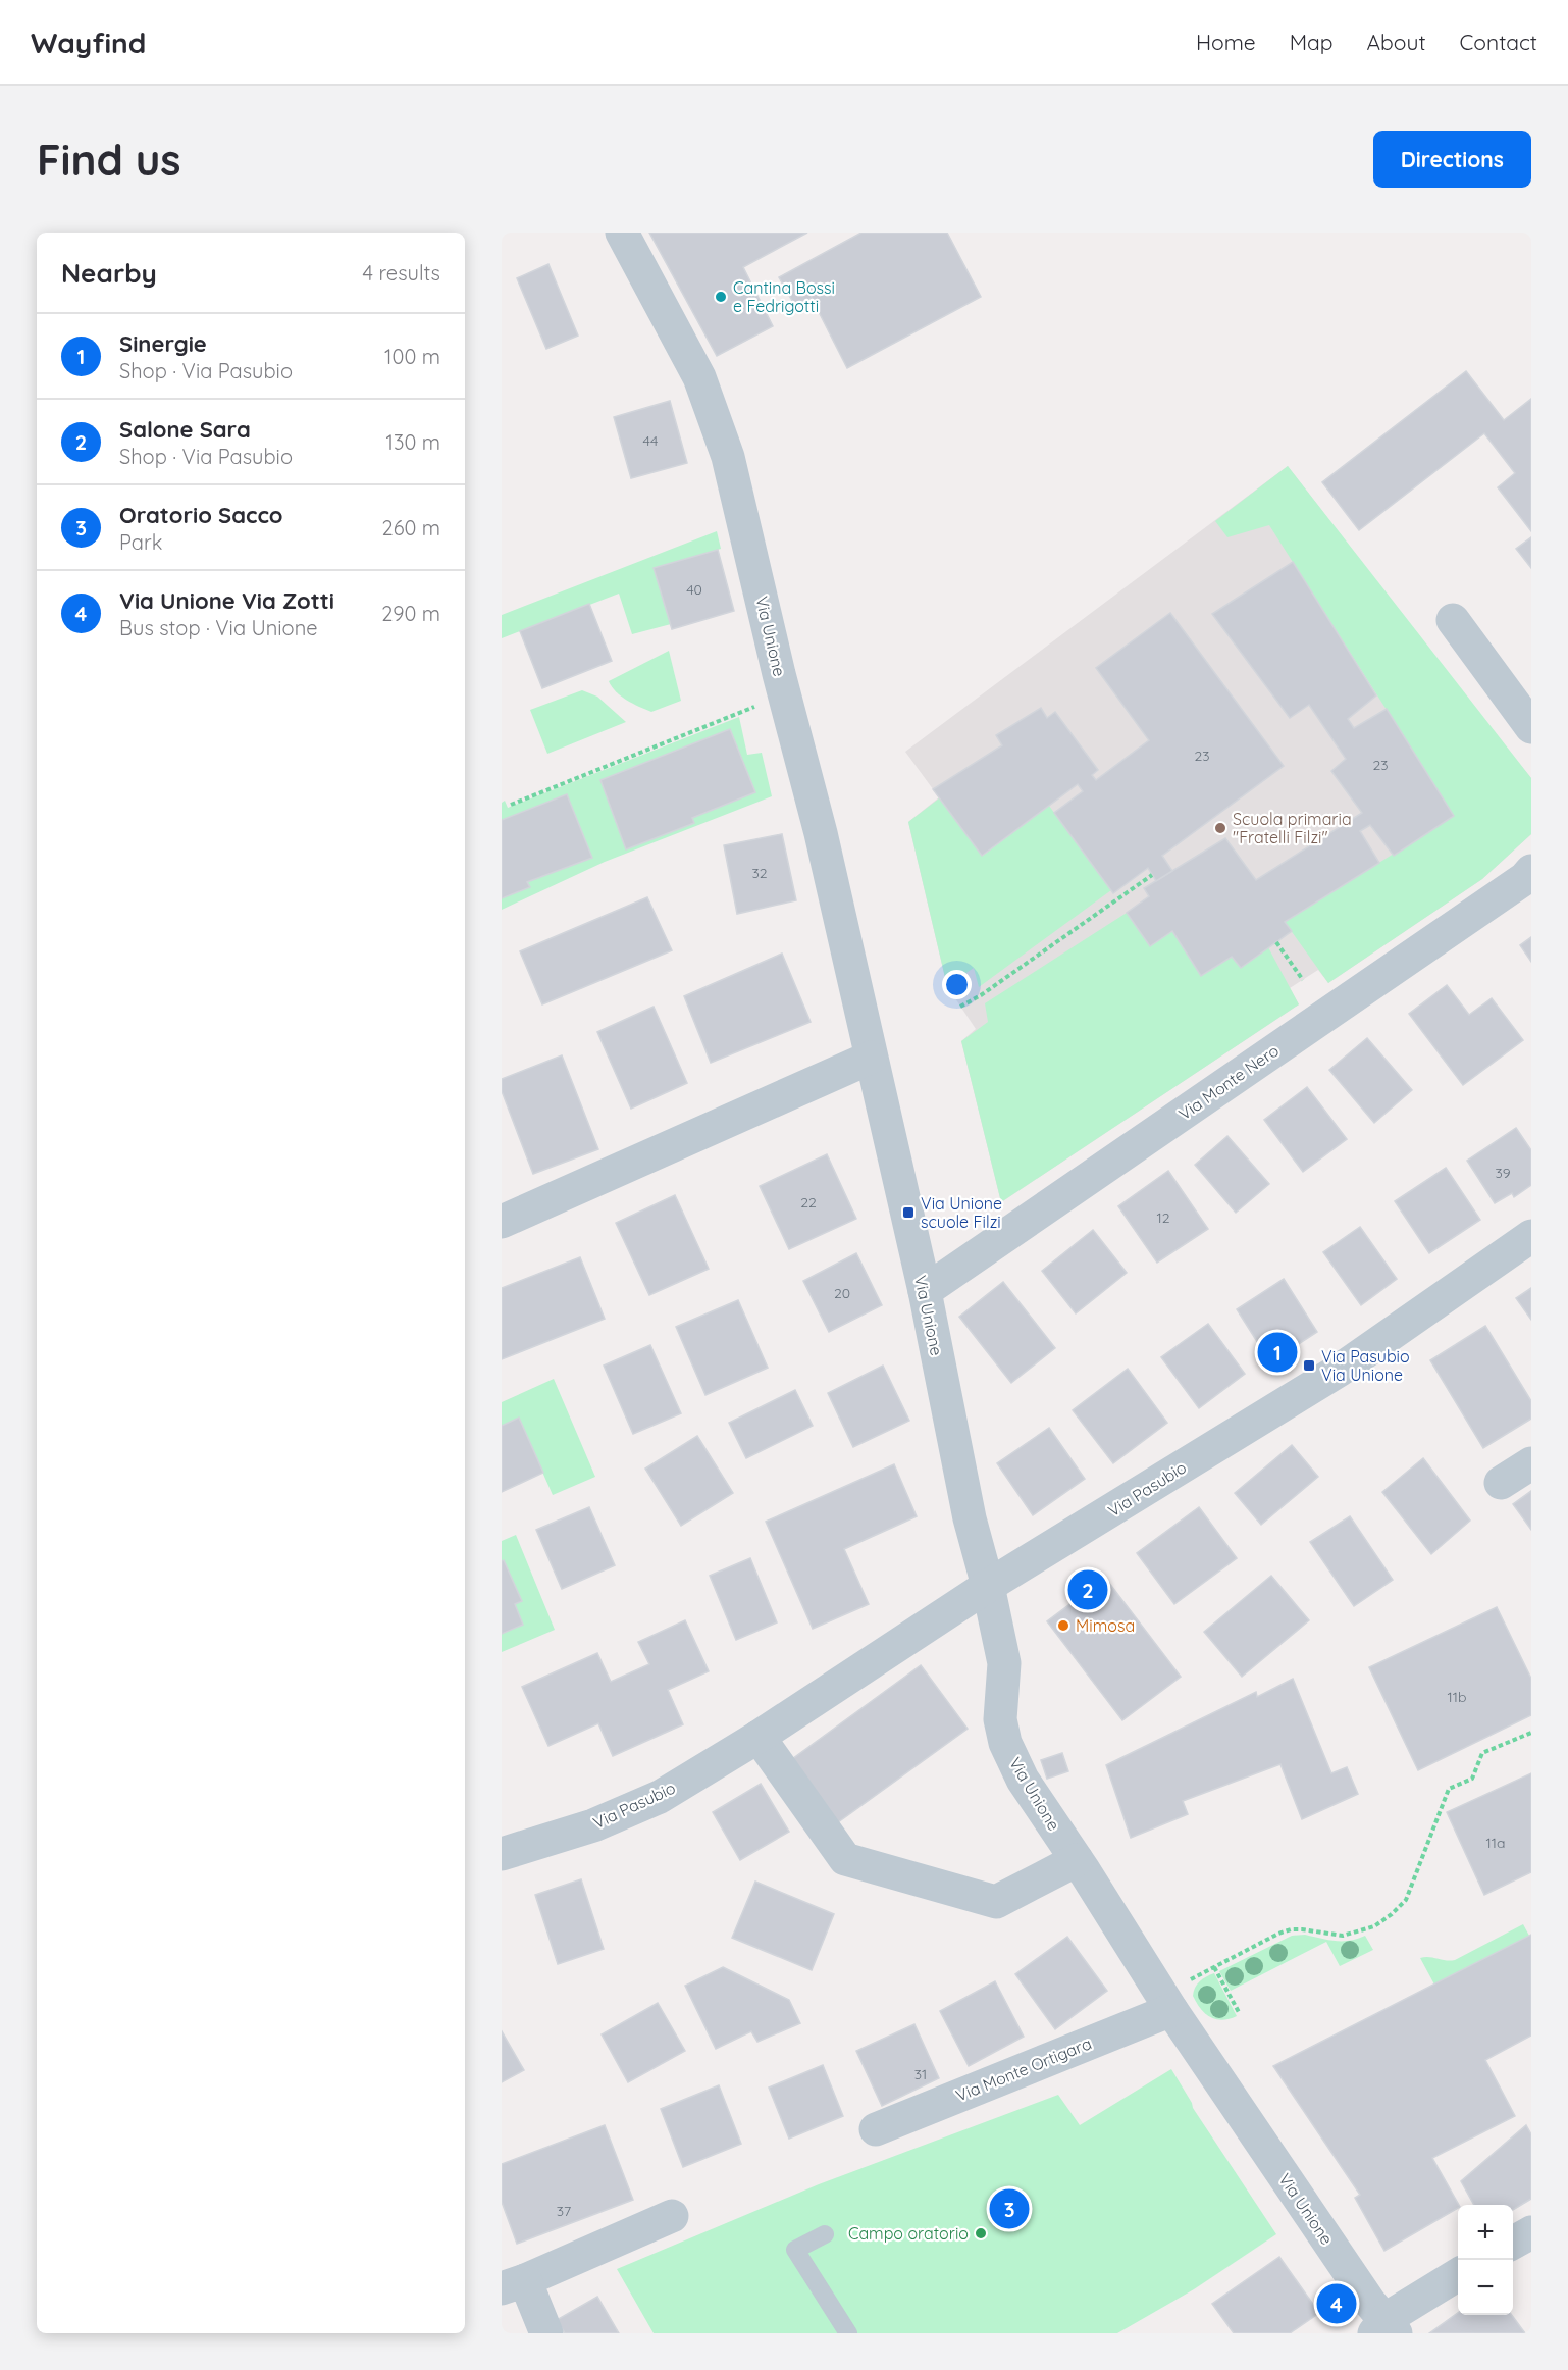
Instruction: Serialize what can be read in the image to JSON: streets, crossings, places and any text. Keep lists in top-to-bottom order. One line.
{"streets":{"street":["Via Unione","Via Monte Nero","Via Pasubio","Via Monte Ortigara"]},"crossings":[["Via Unione","Via Monte Nero"],["Via Unione","Via Pasubio"],["Via Unione","Via Monte Ortigara"]],"places":{"other":["Cantina Bossi e Fedrigotti","Scuola primaria \"Fratelli Filzi\"","Mimosa","Campo oratorio"],"transit":["Via Unione scuole Filzi","Via Pasubio Via Unione"]},"house_numbers":["44","40","23","23","32","39","22","12","20","11b","11a","31","37"],"page":{"header":"Wayfind","nav":["Home","Map","About","Contact"],"buttons":"Directions","title":"Find us","heading":["Nearby","4 results"],"list":[{"mark":"1","name":"Sinergie","note":"Shop · Via Pasubio","value":"100 m"},{"mark":"2","name":"Salone Sara","note":"Shop · Via Pasubio","value":"130 m"},{"mark":"3","name":"Oratorio Sacco","note":"Park","value":"260 m"},{"mark":"4","name":"Via Unione Via Zotti","note":"Bus stop · Via Unione","value":"290 m"}],"pins":["1","2","3","4"],"map_buttons":["+","−"]}}
